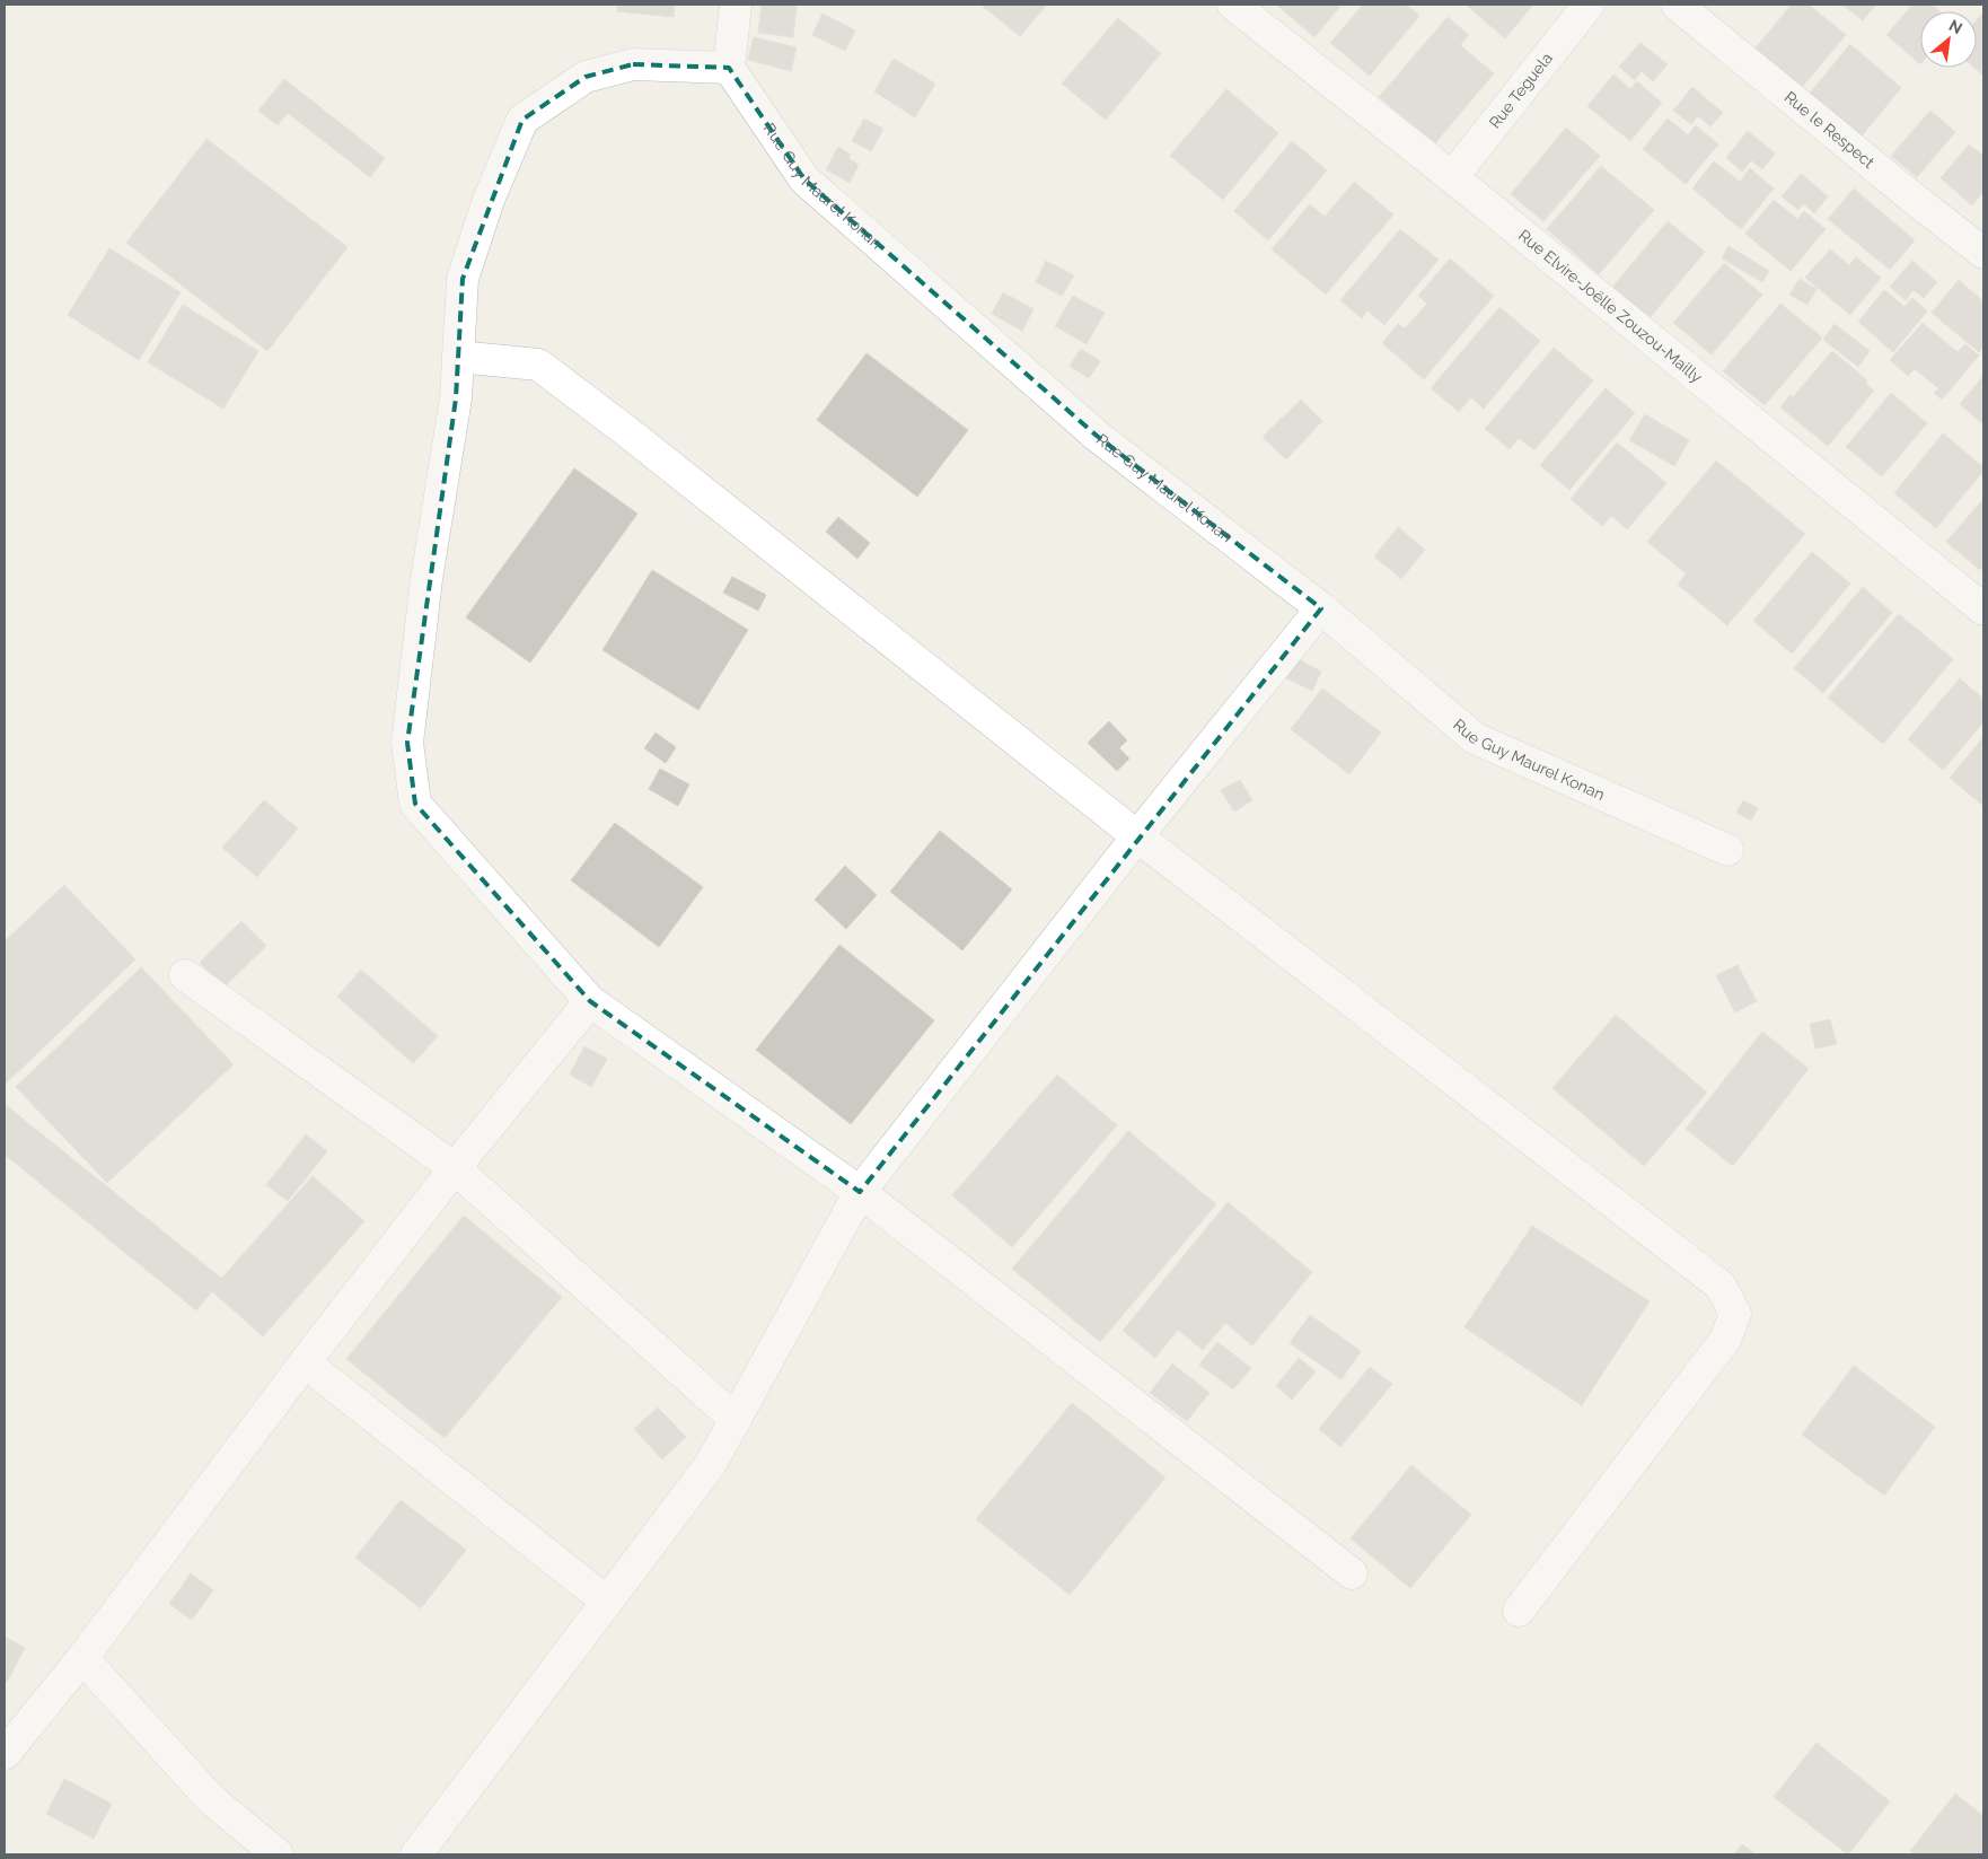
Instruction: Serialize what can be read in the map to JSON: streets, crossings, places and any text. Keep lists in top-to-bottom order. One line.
{"streets":{"street":["Rue Teguela","Rue le Respect","Rue Guy Maurel Konan","Rue Elvire-Joëlle Zouzou-Mailly"]},"crossings":[["Rue Teguela","Rue Elvire-Joëlle Zouzou-Mailly"]],"north":"top right"}
